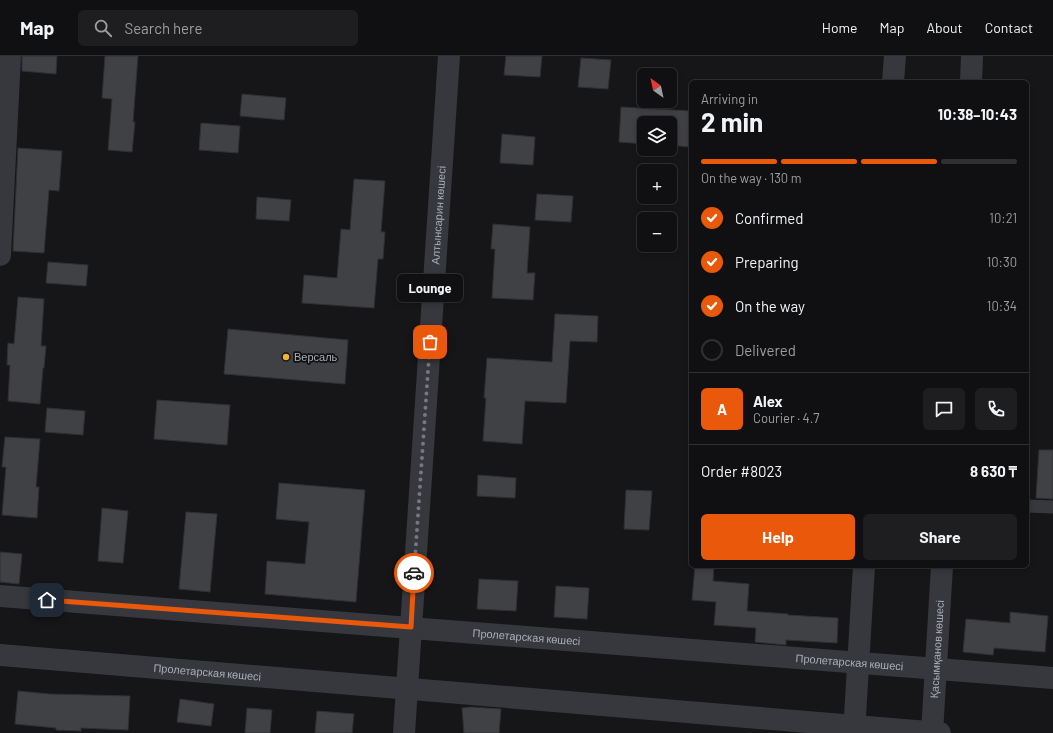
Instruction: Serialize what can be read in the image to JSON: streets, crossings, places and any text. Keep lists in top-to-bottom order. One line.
{"streets":{"street":["Алтынсарин көшесі","Пролетарская көшесі","Қасымқанов көшесі"]},"crossings":[["Алтынсарин көшесі","Пролетарская көшесі"],["Пролетарская көшесі","Қасымқанов көшесі"]],"places":["Lounge","Версаль"],"north":"top left","page":{"header":"Map","search":"Search here","nav":["Home","Map","About","Contact"],"map_buttons":["+","−"],"heading":["2 min","Arriving in","10:38–10:43"],"panel":["Alex","Courier · 4.7","Order #8023","8 630 ₸"],"bar":"On the way · 130 m","list":[["Confirmed","10:21"],["Preparing","10:30"],["On the way","10:34"],"Delivered"],"bubble":"Lounge","round":"A","buttons":["Help","Share"]}}
